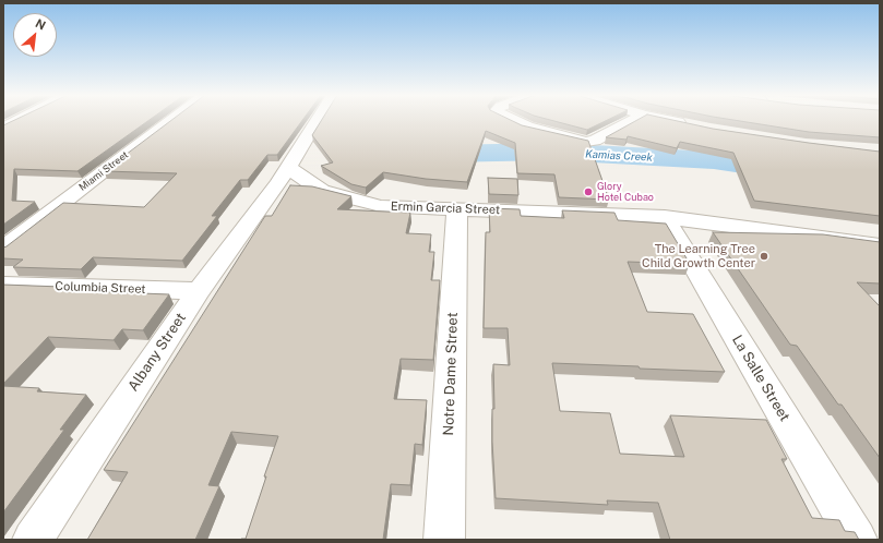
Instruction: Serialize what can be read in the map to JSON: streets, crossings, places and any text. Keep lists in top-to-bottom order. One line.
{"streets":{"street":["Miami Street","Ermin Garcia Street","Columbia Street","Albany Street","Notre Dame Street","La Salle Street"]},"crossings":[["Ermin Garcia Street","Albany Street"],["Ermin Garcia Street","Notre Dame Street"],["Ermin Garcia Street","La Salle Street"],["Columbia Street","Albany Street"]],"water":["Kamias Creek"],"places":["Glory Hotel Cubao","The Learning Tree Child Growth Center"],"north":"top right"}
